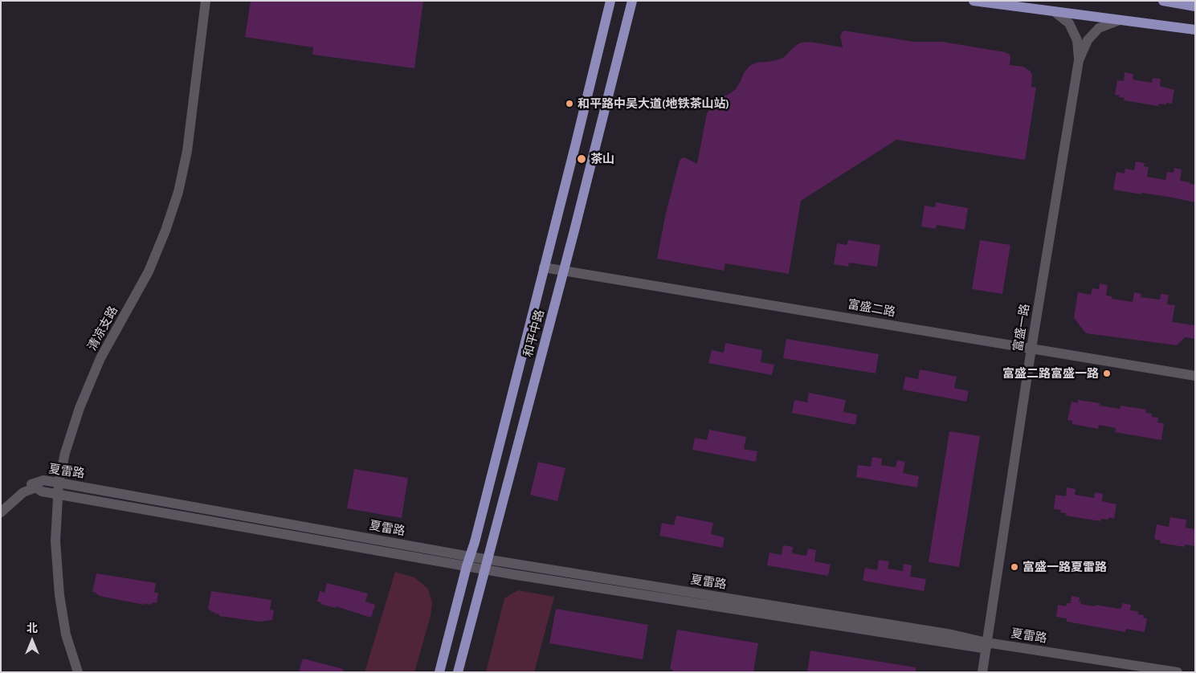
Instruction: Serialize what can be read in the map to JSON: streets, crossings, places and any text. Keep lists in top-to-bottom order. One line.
{"streets":{"main road":["和平中路"],"street":["富盛二路","富盛一路","清凉支路","夏雷路"]},"crossings":[["富盛二路","富盛一路"],["富盛二路","和平中路"],["富盛一路","夏雷路"],["清凉支路","夏雷路"],["和平中路","夏雷路"]],"places":["和平路中吴大道(地铁茶山站)","茶山","富盛二路富盛一路","富盛一路夏雷路"],"north":"top"}
